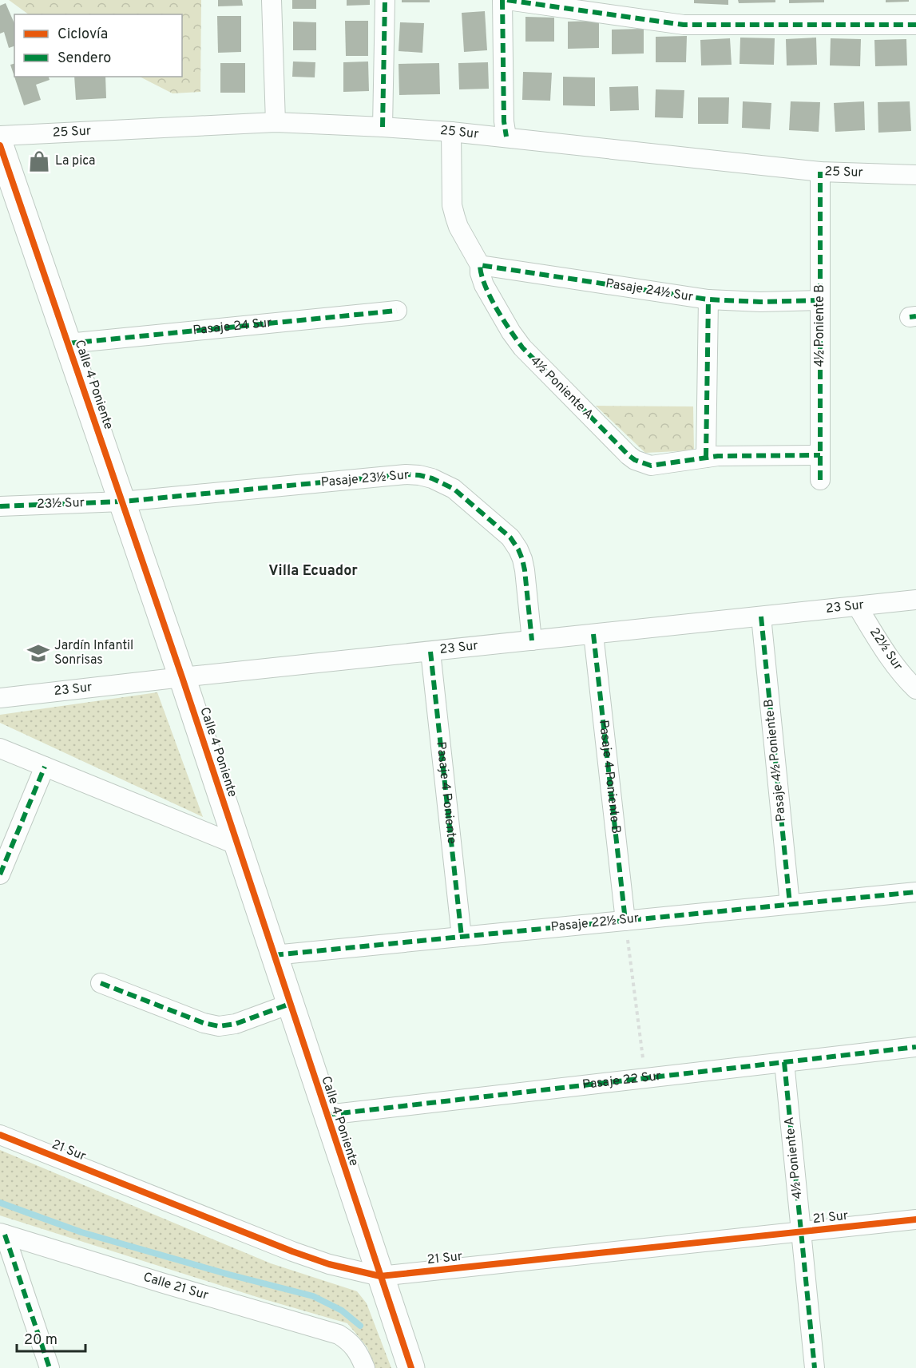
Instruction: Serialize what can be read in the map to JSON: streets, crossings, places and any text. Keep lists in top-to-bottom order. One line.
{"streets":{"street":["25 Sur","Pasaje 24½ Sur","4½ Poniente B","Pasaje 24 Sur","Calle 4 Poniente","4½ Poniente A","Pasaje 23½ Sur","23½ Sur","23 Sur","22½ Sur","Pasaje 4½ Poniente B","Pasaje 4 Poniente B","Pasaje 4 Poniente","Pasaje 22½ Sur","Pasaje 22 Sur","21 Sur","Calle 21 Sur"]},"crossings":[["25 Sur","4½ Poniente B"],["25 Sur","4½ Poniente A"],["Pasaje 24½ Sur","4½ Poniente B"],["Pasaje 24½ Sur","4½ Poniente A"],["4½ Poniente B","4½ Poniente A"],["Pasaje 24 Sur","Calle 4 Poniente"],["Calle 4 Poniente","Pasaje 23½ Sur"],["Calle 4 Poniente","23½ Sur"],["Calle 4 Poniente","23 Sur"],["Calle 4 Poniente","Pasaje 22½ Sur"],["Calle 4 Poniente","Pasaje 22 Sur"],["Calle 4 Poniente","21 Sur"],["4½ Poniente A","Pasaje 22 Sur"],["4½ Poniente A","21 Sur"],["Pasaje 23½ Sur","23½ Sur"],["Pasaje 23½ Sur","23 Sur"],["23 Sur","22½ Sur"],["23 Sur","Pasaje 4½ Poniente B"],["23 Sur","Pasaje 4 Poniente B"],["23 Sur","Pasaje 4 Poniente"],["Pasaje 4½ Poniente B","Pasaje 22½ Sur"],["Pasaje 4 Poniente B","Pasaje 22½ Sur"],["Pasaje 4 Poniente","Pasaje 22½ Sur"]],"districts":["Villa Ecuador"],"places":{"shop":["La pica"],"school or university":["Jardín Infantil Sonrisas"]},"legend":["Ciclovía","Sendero"],"scale_bar":"20 m"}
